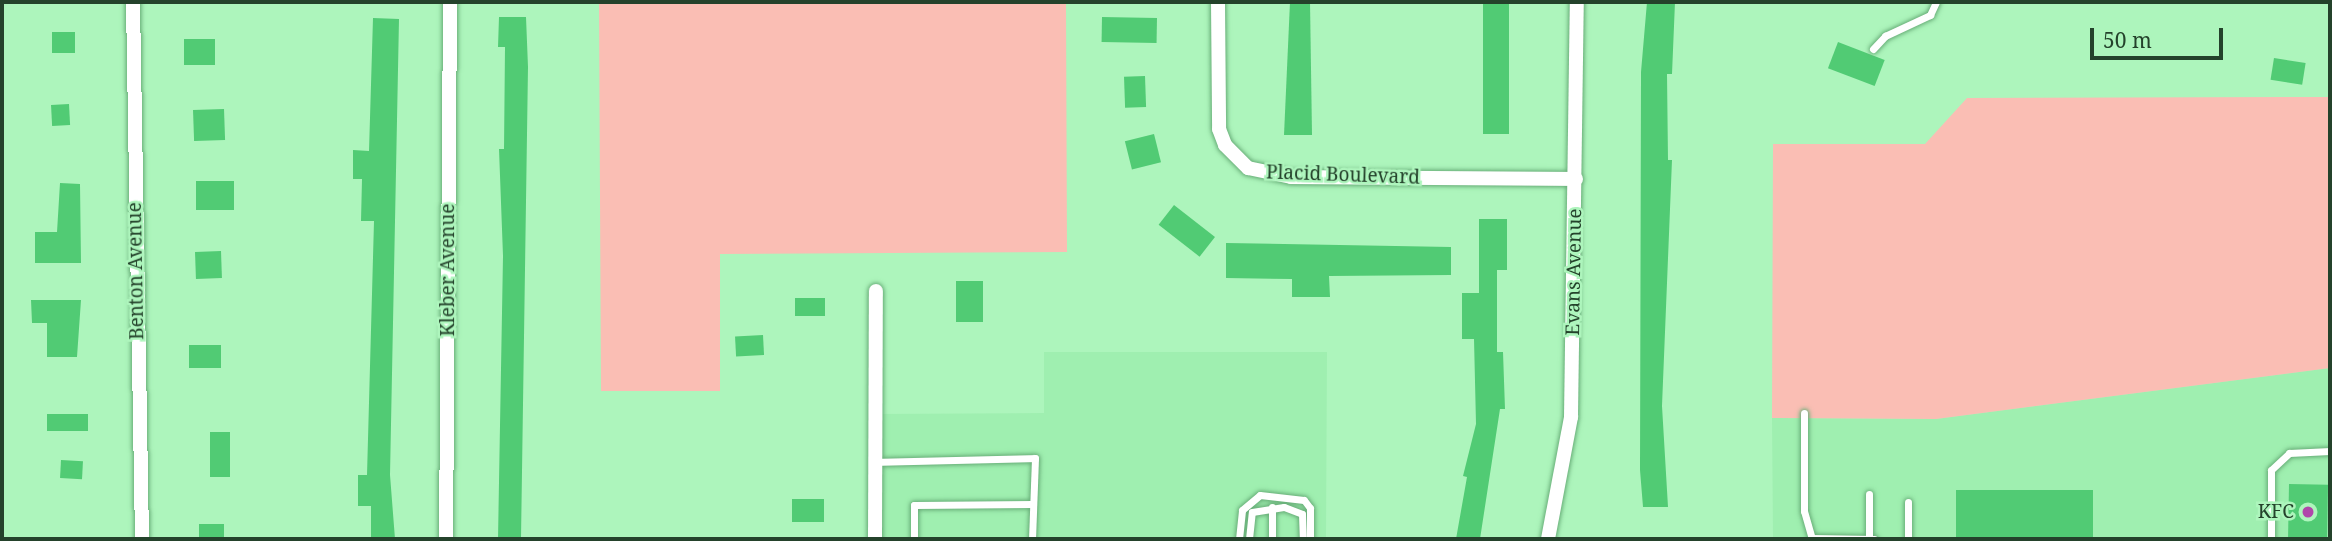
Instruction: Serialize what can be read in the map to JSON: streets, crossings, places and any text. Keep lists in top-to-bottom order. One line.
{"streets":{"street":["Placid Boulevard","Kleber Avenue","Benton Avenue","Evans Avenue"]},"crossings":[["Placid Boulevard","Evans Avenue"]],"places":["KFC"],"scale_bar":"50 m"}
